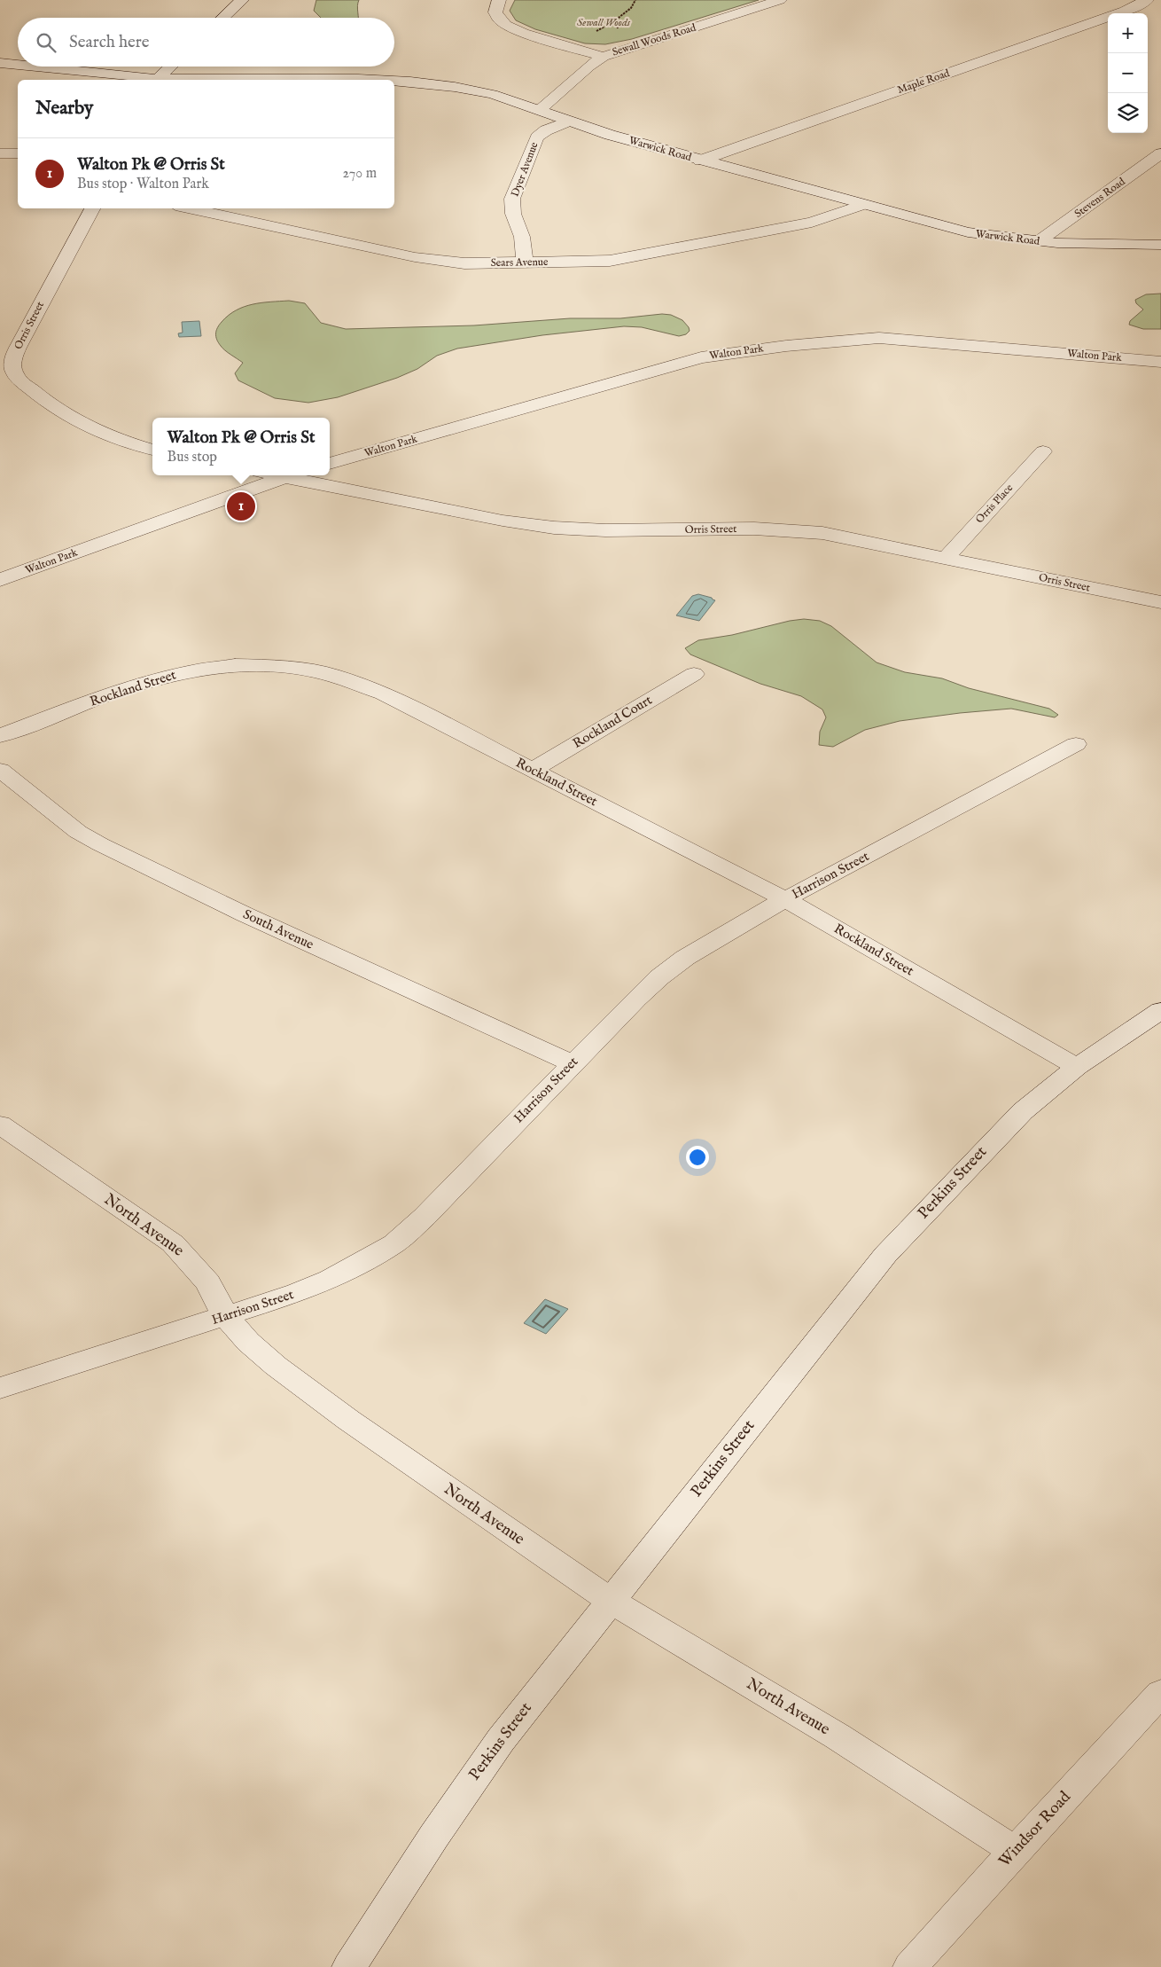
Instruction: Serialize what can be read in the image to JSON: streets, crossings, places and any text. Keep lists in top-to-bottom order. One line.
{"streets":{"street":["Sewall Woods Road","Maple Road","Warwick Road","Dyer Avenue","Stevens Road","Sears Avenue","Orris Street","Walton Park","Orris Place","Rockland Street","Rockland Court","Harrison Street","South Avenue","Perkins Street","North Avenue","Windsor Road"]},"crossings":[["Maple Road","Warwick Road"],["Warwick Road","Dyer Avenue"],["Warwick Road","Stevens Road"],["Warwick Road","Sears Avenue"],["Dyer Avenue","Sears Avenue"],["Orris Street","Orris Place"],["Rockland Street","Rockland Court"],["Rockland Street","Harrison Street"],["Rockland Street","Perkins Street"],["Harrison Street","South Avenue"],["Harrison Street","North Avenue"],["Perkins Street","North Avenue"],["North Avenue","Windsor Road"]],"parks":["Sewall Woods"],"page":{"map_buttons":["+","−"],"search":"Search here","heading":"Nearby","list":[{"mark":"1","name":"Walton Pk @ Orris St","note":"Bus stop · Walton Park","value":"270 m"}],"popup":["Walton Pk @ Orris St","Bus stop"],"pins":"1"}}
